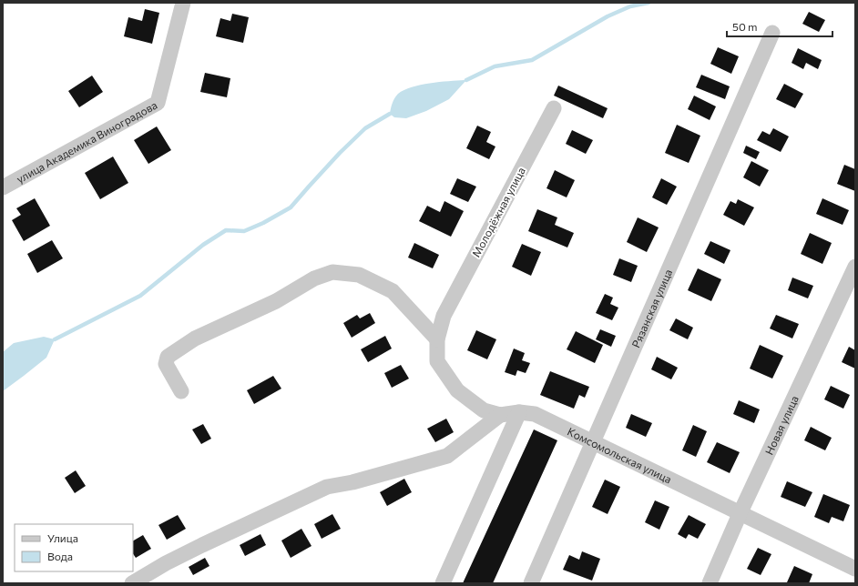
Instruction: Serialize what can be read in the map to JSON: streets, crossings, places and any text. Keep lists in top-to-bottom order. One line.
{"streets":{"street":["улица Академика Виноградова","Молодёжная улица","Рязанская улица","Новая улица","Комсомольская улица"]},"crossings":[["Молодёжная улица","Комсомольская улица"],["Рязанская улица","Комсомольская улица"],["Новая улица","Комсомольская улица"]],"legend":["Улица","Вода"],"scale_bar":"50 m"}
